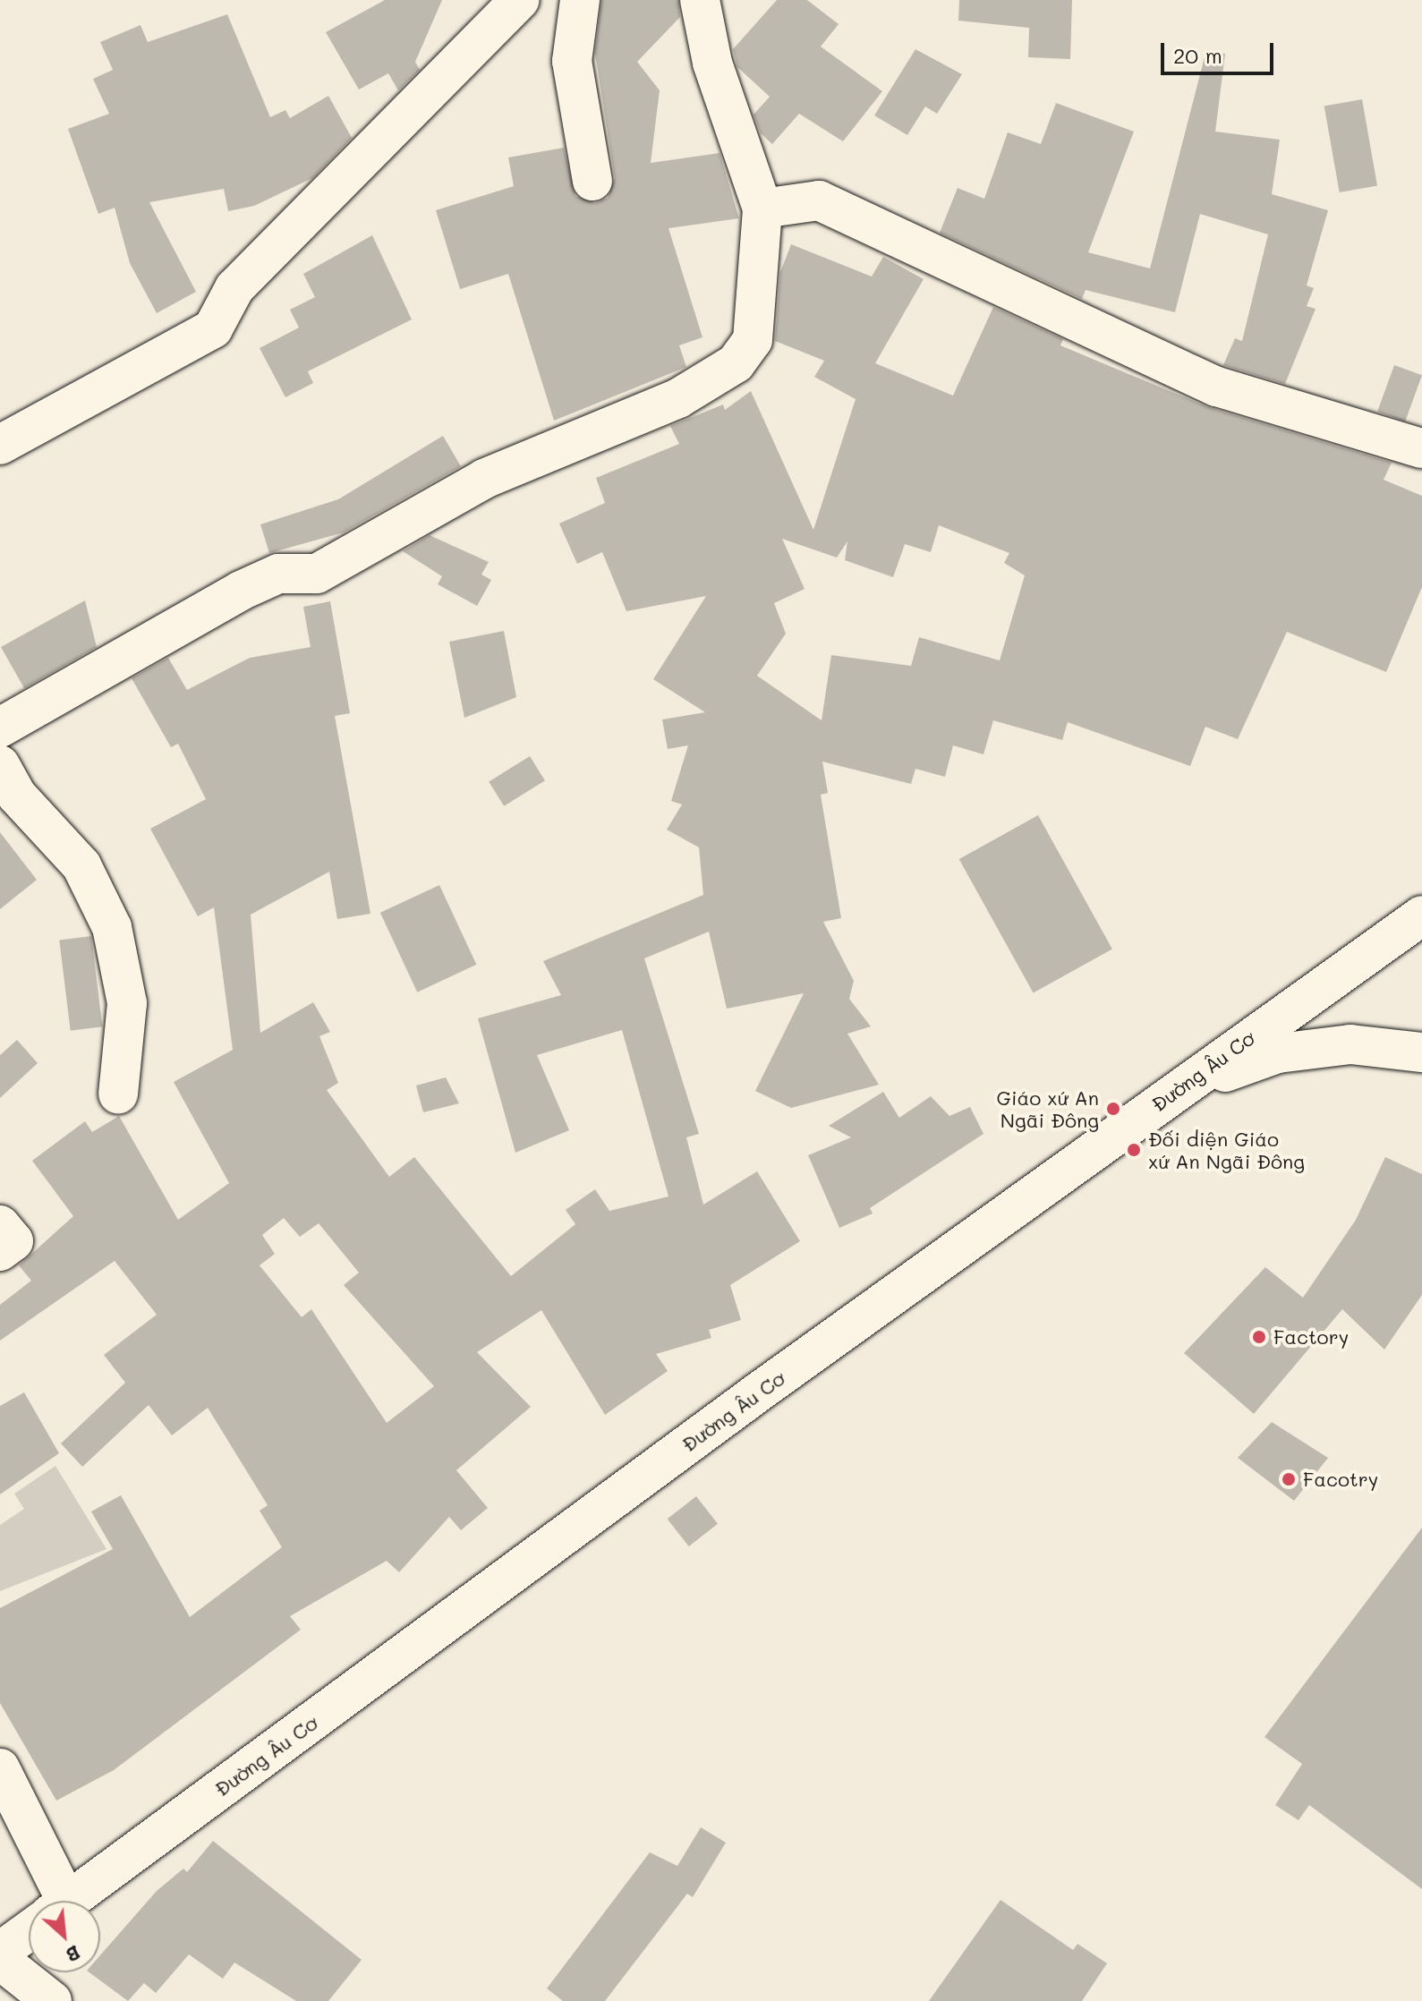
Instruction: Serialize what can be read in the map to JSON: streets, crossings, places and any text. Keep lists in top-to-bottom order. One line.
{"streets":{"street":["Đường Âu Cơ"]},"places":["Giáo xứ An Ngãi Đông","Đối diện Giáo xứ An Ngãi Đông","Factory","Facotry"],"scale_bar":"20 m","north":"bottom right"}
